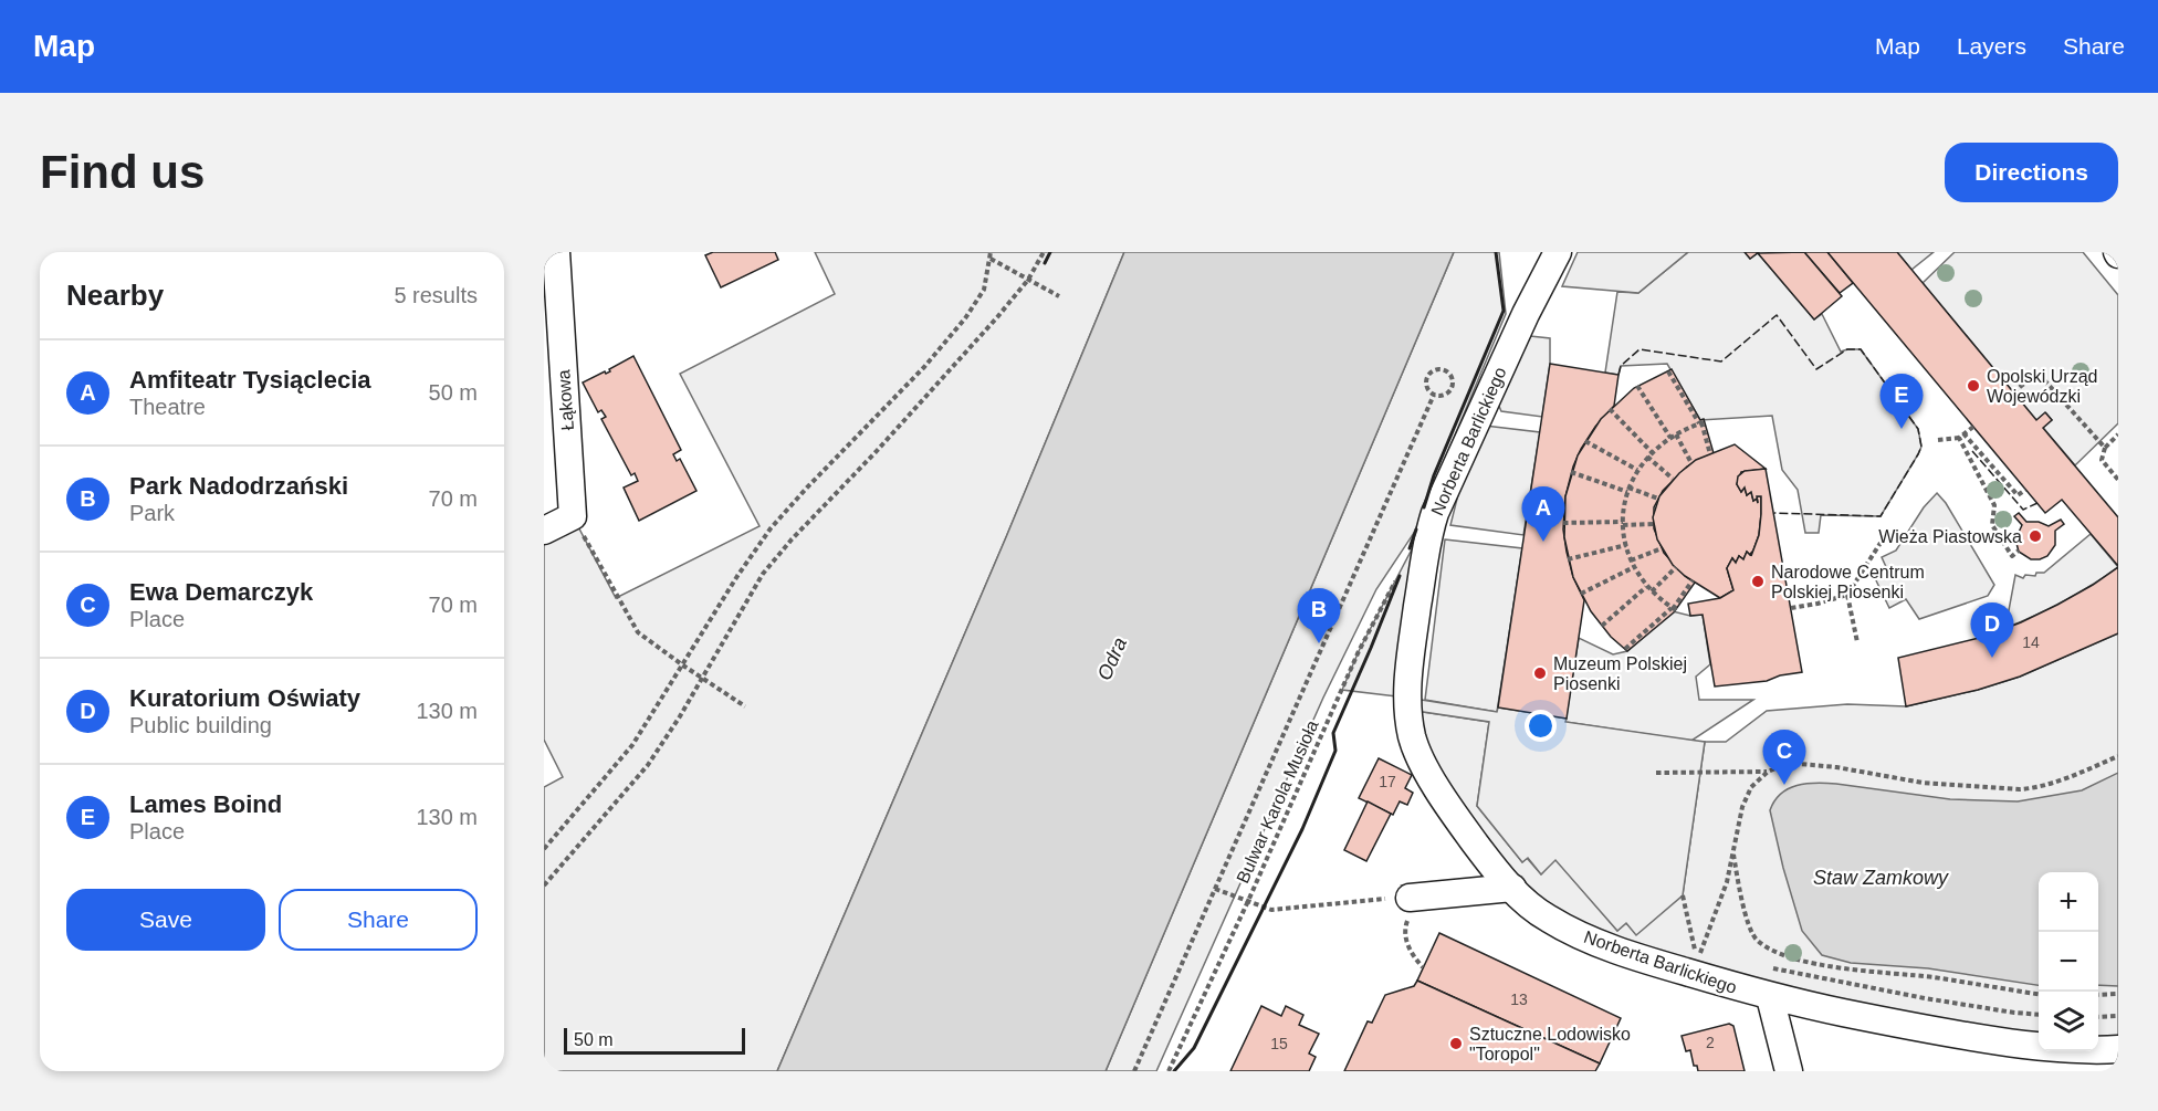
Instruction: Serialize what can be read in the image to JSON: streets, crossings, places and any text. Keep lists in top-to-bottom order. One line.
{"streets":{"street":["Łąkowa","Norberta Barlickiego"],"path":["Bulwar Karola Musioła"]},"water":["Odra","Staw Zamkowy"],"places":["Opolski Urząd Wojewódzki","Wieża Piastowska","Narodowe Centrum Polskiej Piosenki","Muzeum Polskiej Piosenki","Sztuczne Lodowisko \"Toropol\""],"house_numbers":["14","17","13","2","15"],"scale_bar":"50 m","page":{"header":"Map","nav":["Map","Layers","Share"],"buttons":["Directions",["Save","Share"]],"title":"Find us","heading":["Nearby","5 results"],"list":[{"mark":"A","name":"Amfiteatr Tysiąclecia","note":"Theatre","value":"50 m"},{"mark":"B","name":"Park Nadodrzański","note":"Park","value":"70 m"},{"mark":"C","name":"Ewa Demarczyk","note":"Place","value":"70 m"},{"mark":"D","name":"Kuratorium Oświaty","note":"Public building","value":"130 m"},{"mark":"E","name":"Lames Boind","note":"Place","value":"130 m"}],"pins":["E","A","B","D","C"],"map_buttons":["+","−"],"scale":"50 m"}}
